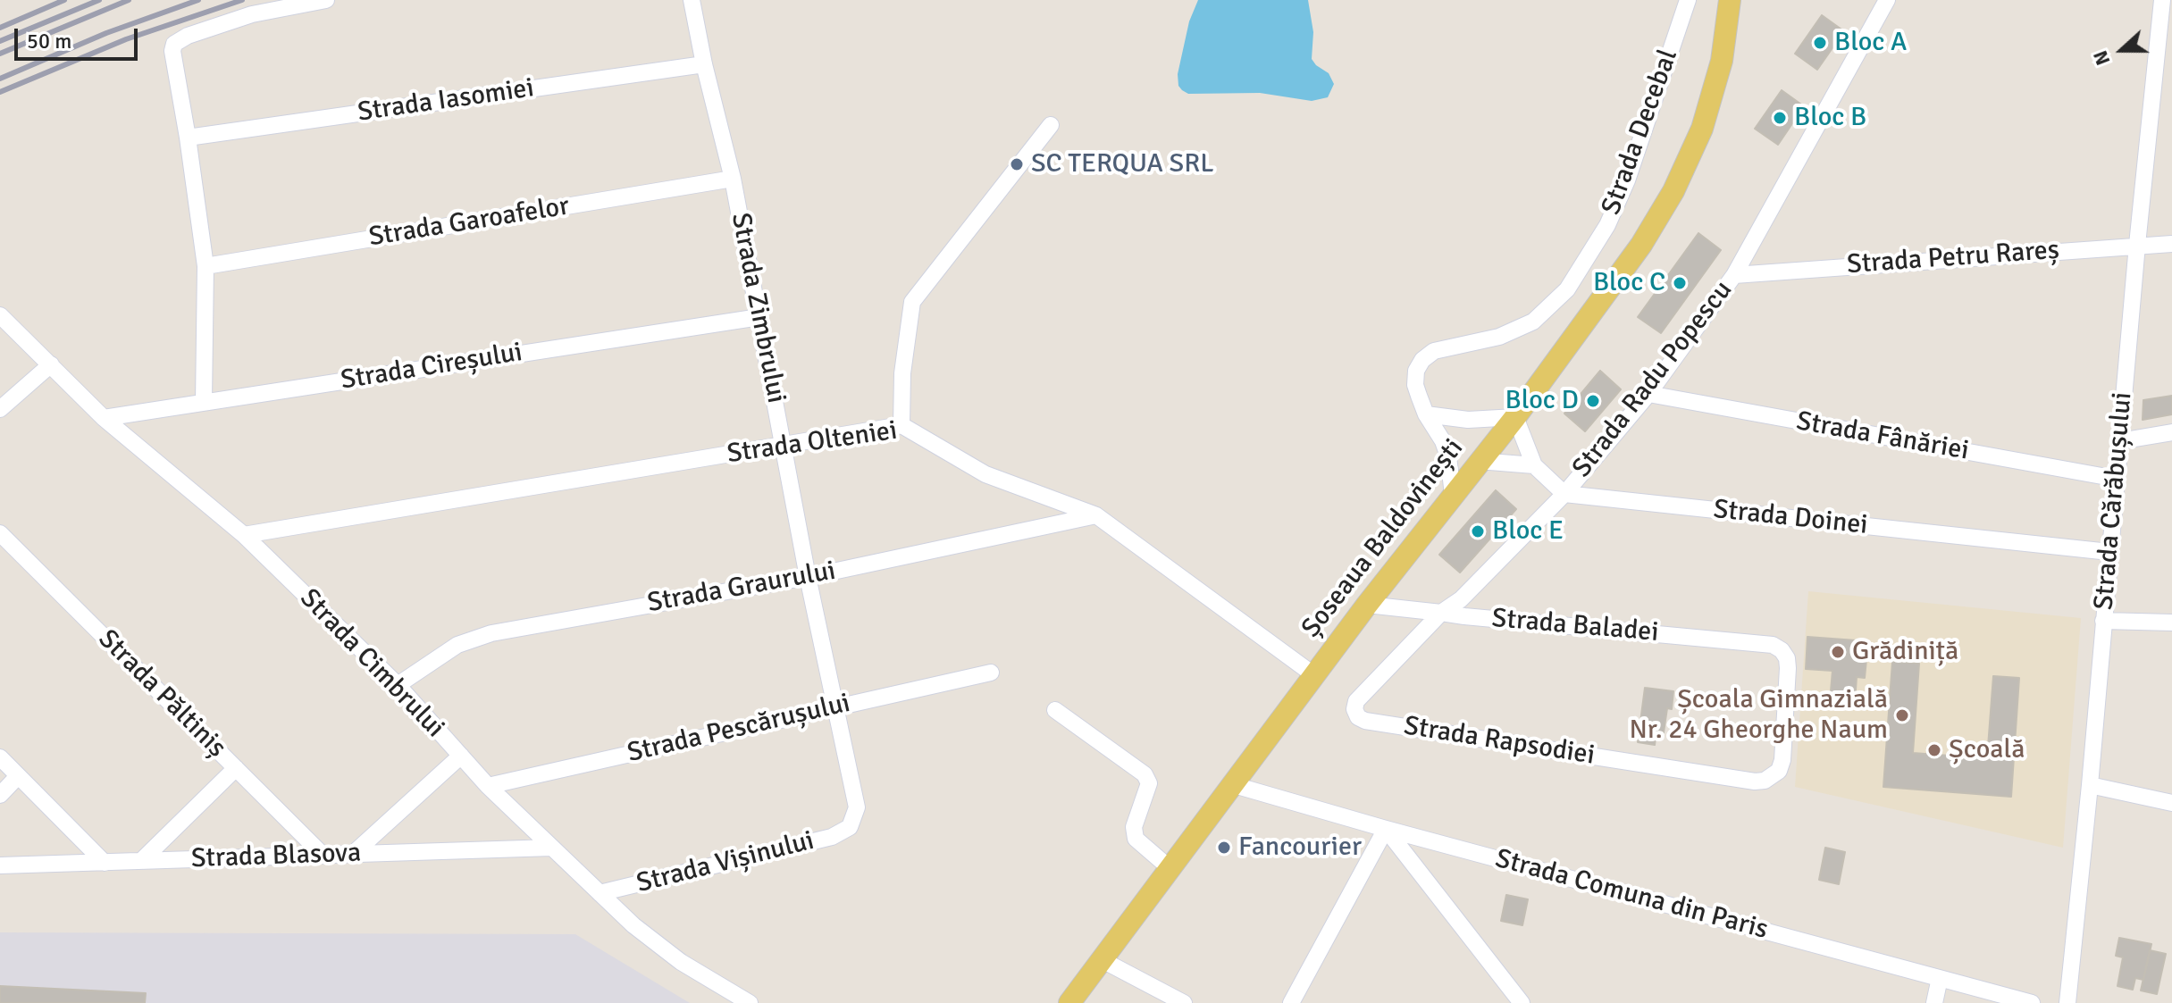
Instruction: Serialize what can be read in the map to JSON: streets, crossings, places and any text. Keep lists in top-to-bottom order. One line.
{"streets":{"main road":["Șoseaua Baldovinești"],"street":["Strada Iasomiei","Strada Decebal","Strada Garoafelor","Strada Petru Rareș","Strada Zimbrului","Strada Cireșului","Strada Radu Popescu","Strada Fânăriei","Strada Olteniei","Strada Cărăbușului","Strada Doinei","Strada Graurului","Strada Baladei","Strada Cimbrului","Strada Păltiniș","Strada Pescărușului","Strada Rapsodiei","Strada Blasova","Strada Vișinului","Strada Comuna din Paris"]},"crossings":[["Strada Iasomiei","Strada Zimbrului"],["Strada Decebal","Șoseaua Baldovinești"],["Strada Garoafelor","Strada Zimbrului"],["Strada Petru Rareș","Strada Radu Popescu"],["Strada Petru Rareș","Strada Cărăbușului"],["Strada Zimbrului","Strada Cireșului"],["Strada Zimbrului","Strada Olteniei"],["Strada Zimbrului","Strada Graurului"],["Strada Zimbrului","Strada Pescărușului"],["Strada Zimbrului","Strada Vișinului"],["Strada Cireșului","Strada Cimbrului"],["Strada Radu Popescu","Strada Fânăriei"],["Strada Radu Popescu","Strada Doinei"],["Strada Radu Popescu","Strada Baladei"],["Strada Radu Popescu","Strada Rapsodiei"],["Strada Fânăriei","Strada Cărăbușului"],["Strada Olteniei","Șoseaua Baldovinești"],["Strada Olteniei","Strada Graurului"],["Strada Olteniei","Strada Cimbrului"],["Strada Cărăbușului","Strada Doinei"],["Șoseaua Baldovinești","Strada Baladei"],["Șoseaua Baldovinești","Strada Comuna din Paris"],["Strada Graurului","Strada Cimbrului"],["Strada Baladei","Strada Rapsodiei"],["Strada Cimbrului","Strada Pescărușului"],["Strada Cimbrului","Strada Blasova"],["Strada Cimbrului","Strada Vișinului"],["Strada Păltiniș","Strada Blasova"]],"places":["Bloc A","Bloc B","SC TERQUA SRL","Bloc C","Bloc D","Bloc E","Grădiniță","Școala Gimnazială Nr. 24 Gheorghe Naum","Școală","Fancourier"],"scale_bar":"50 m","north":"left"}
